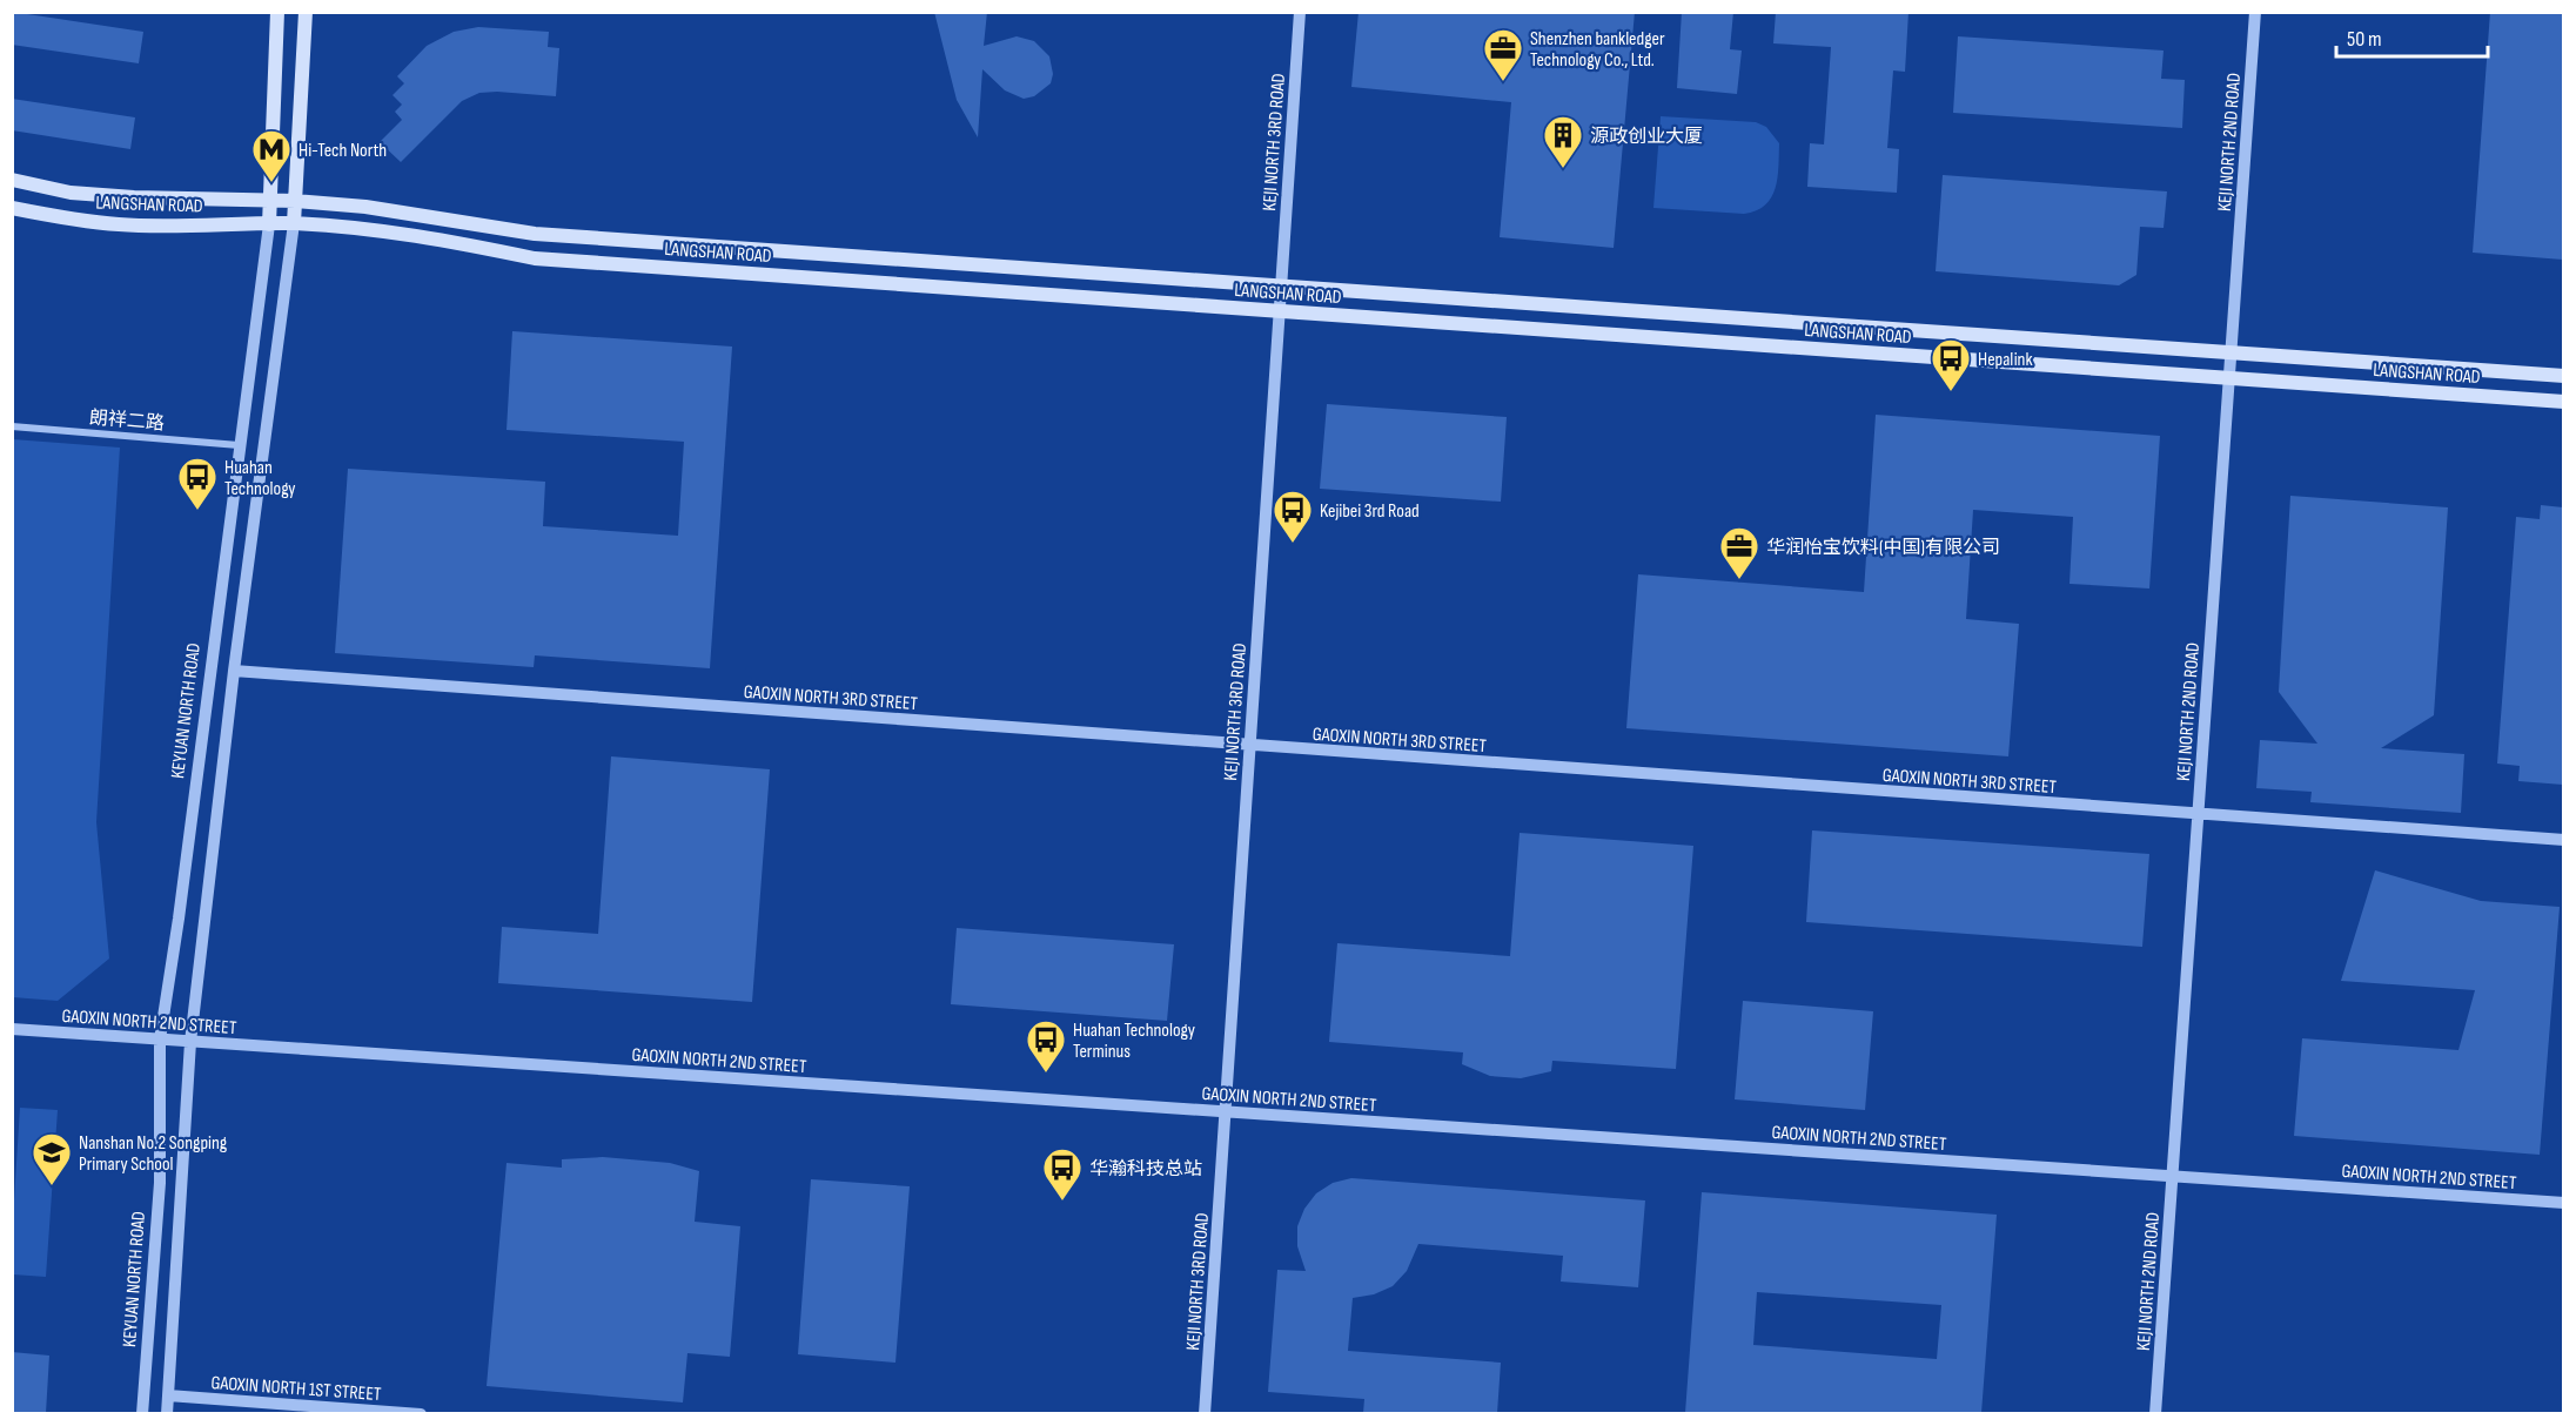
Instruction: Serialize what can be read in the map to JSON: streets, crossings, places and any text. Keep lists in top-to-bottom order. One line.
{"streets":{"main road":["LANGSHAN ROAD","KEYUAN NORTH ROAD"],"street":["KEJI NORTH 3RD ROAD","KEJI NORTH 2ND ROAD","朗祥二路","GAOXIN NORTH 3RD STREET","GAOXIN NORTH 2ND STREET","GAOXIN NORTH 1ST STREET"]},"crossings":[["KEJI NORTH 3RD ROAD","LANGSHAN ROAD"],["KEJI NORTH 3RD ROAD","GAOXIN NORTH 3RD STREET"],["KEJI NORTH 3RD ROAD","GAOXIN NORTH 2ND STREET"],["KEJI NORTH 2ND ROAD","LANGSHAN ROAD"],["KEJI NORTH 2ND ROAD","GAOXIN NORTH 3RD STREET"],["KEJI NORTH 2ND ROAD","GAOXIN NORTH 2ND STREET"],["LANGSHAN ROAD","KEYUAN NORTH ROAD"],["朗祥二路","KEYUAN NORTH ROAD"],["KEYUAN NORTH ROAD","GAOXIN NORTH 2ND STREET"]],"places":{"office":["Shenzhen bankledger Technology Co., Ltd.","华润怡宝饮料(中国)有限公司"],"building":["源政创业大厦"],"metro station":["Hi-Tech North"],"bus stop":["Hepalink","Huahan Technology","Kejibei 3rd Road","Huahan Technology Terminus","华瀚科技总站"],"school or university":["Nanshan No.2 Songping Primary School"]},"scale_bar":"50 m"}
